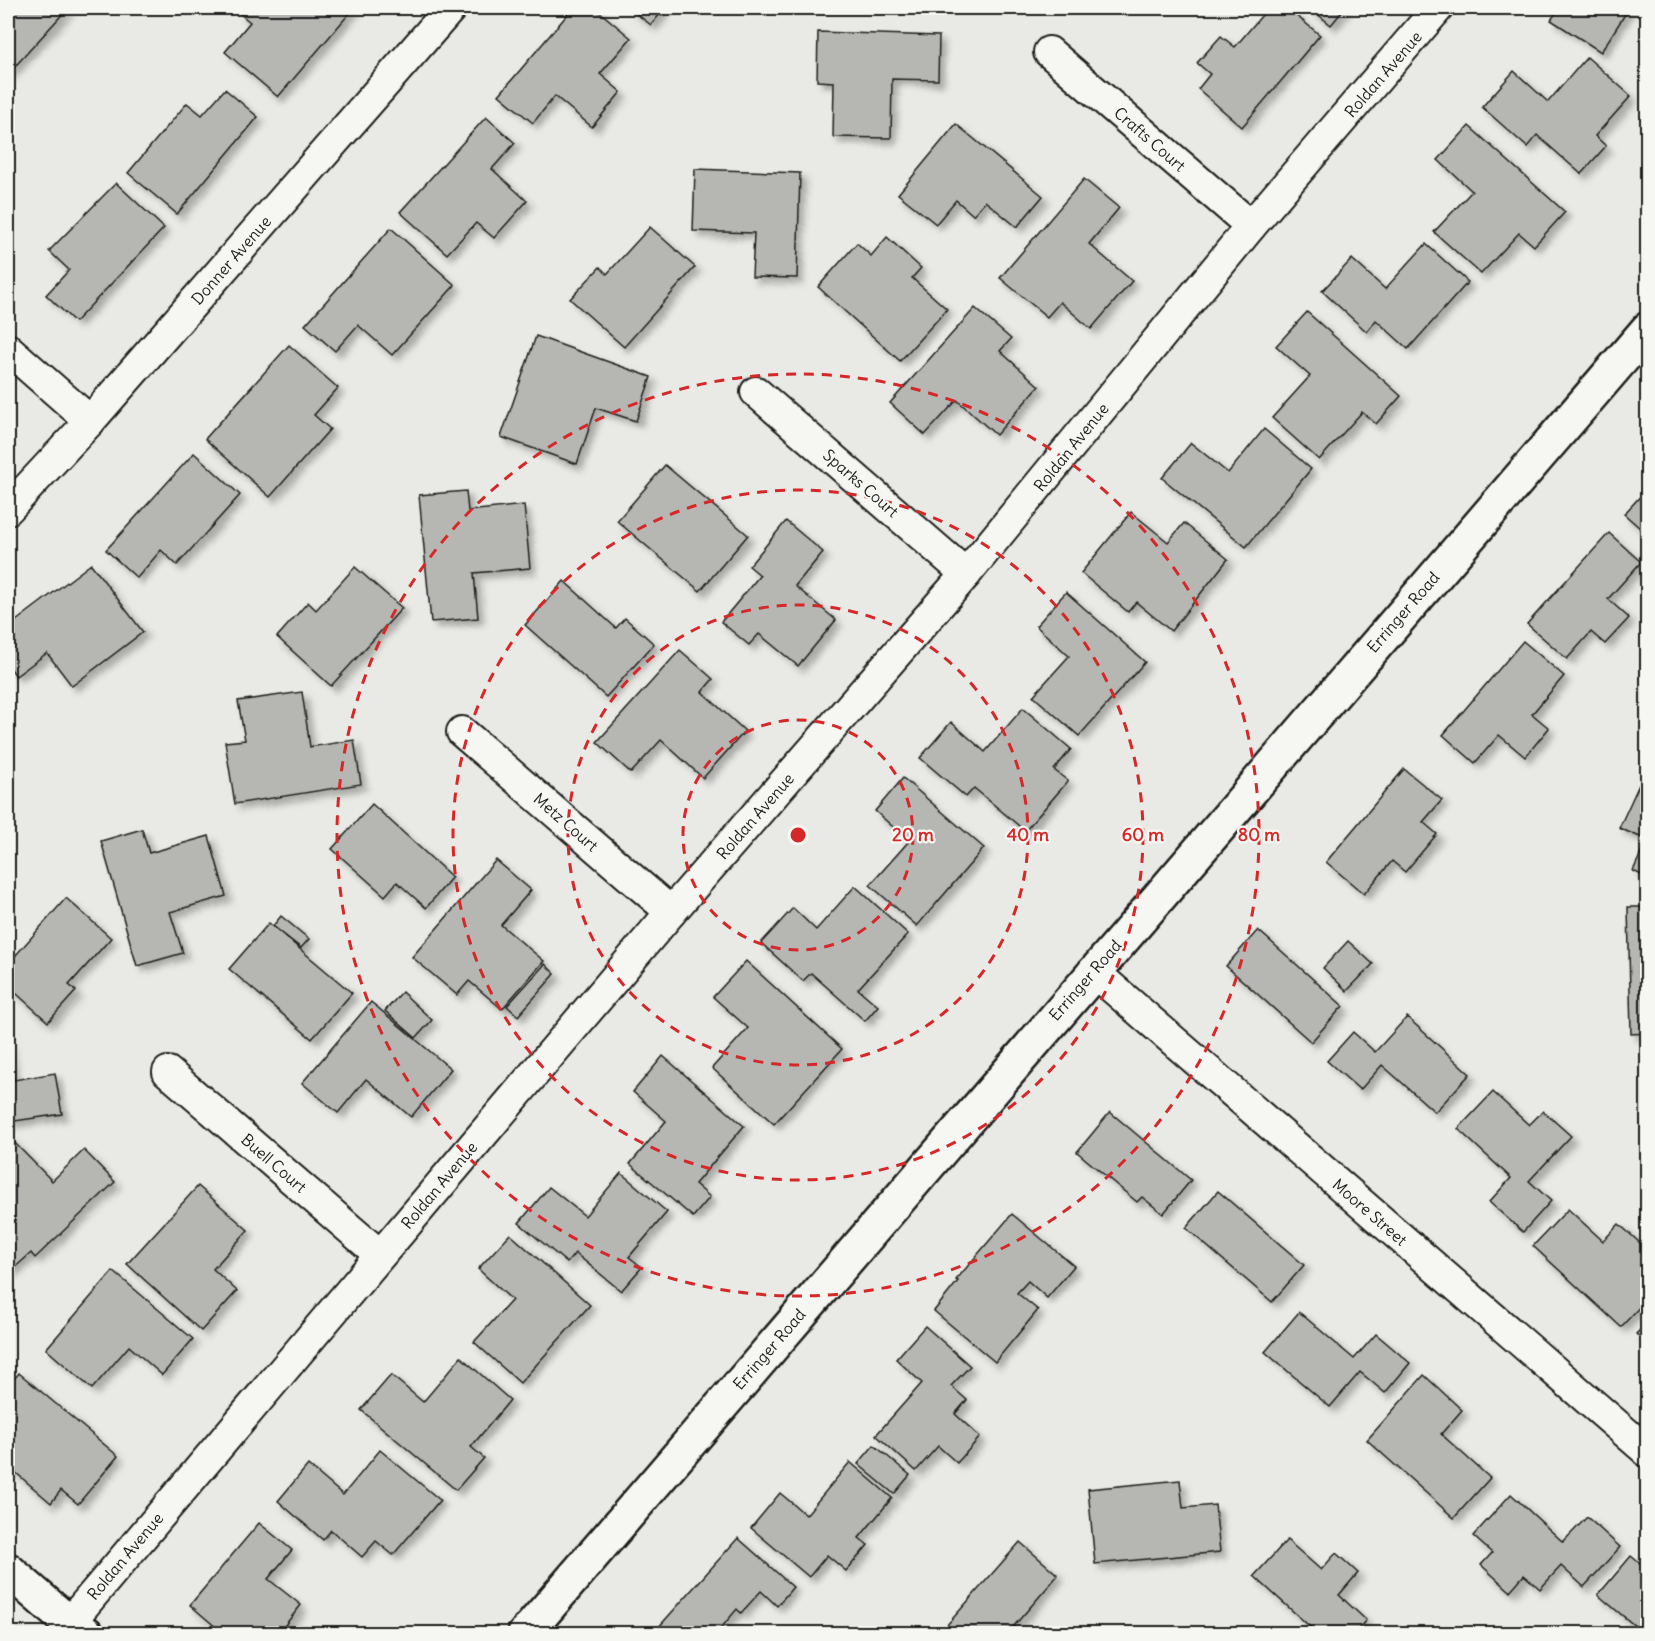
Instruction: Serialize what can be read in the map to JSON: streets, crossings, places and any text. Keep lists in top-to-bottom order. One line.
{"streets":{"main road":["Erringer Road"],"street":["Roldan Avenue","Crafts Court","Donner Avenue","Sparks Court","Metz Court","Buell Court","Moore Street"]},"crossings":[["Roldan Avenue","Crafts Court"],["Roldan Avenue","Sparks Court"],["Roldan Avenue","Metz Court"],["Roldan Avenue","Buell Court"],["Erringer Road","Moore Street"]],"rings":["20 m","40 m","60 m","80 m"]}
